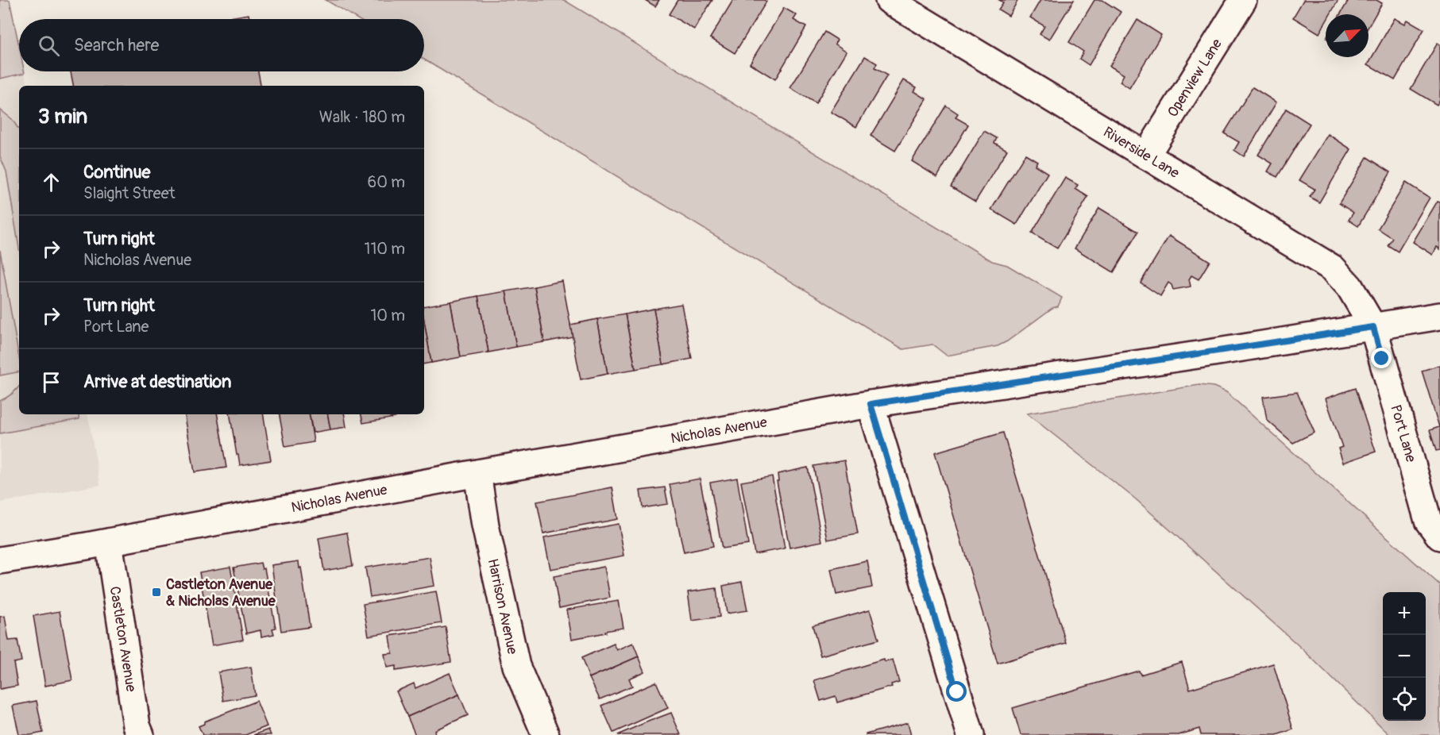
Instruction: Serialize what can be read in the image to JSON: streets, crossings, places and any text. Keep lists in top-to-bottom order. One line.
{"streets":{"street":["Openview Lane","Riverside Lane","Nicholas Avenue","Port Lane","Harrison Avenue","Castleton Avenue"]},"crossings":[["Openview Lane","Riverside Lane"],["Riverside Lane","Nicholas Avenue"],["Riverside Lane","Port Lane"],["Nicholas Avenue","Port Lane"],["Nicholas Avenue","Harrison Avenue"],["Nicholas Avenue","Castleton Avenue"]],"places":{"transit":["Castleton Avenue & Nicholas Avenue"]},"north":"top right","page":{"search":"Search here","heading":["3 min","Walk · 180 m"],"list":[["Continue","Slaight Street","60 m"],["Turn right","Nicholas Avenue","110 m"],["Turn right","Port Lane","10 m"],"Arrive at destination"],"map_buttons":["+","−"]}}
